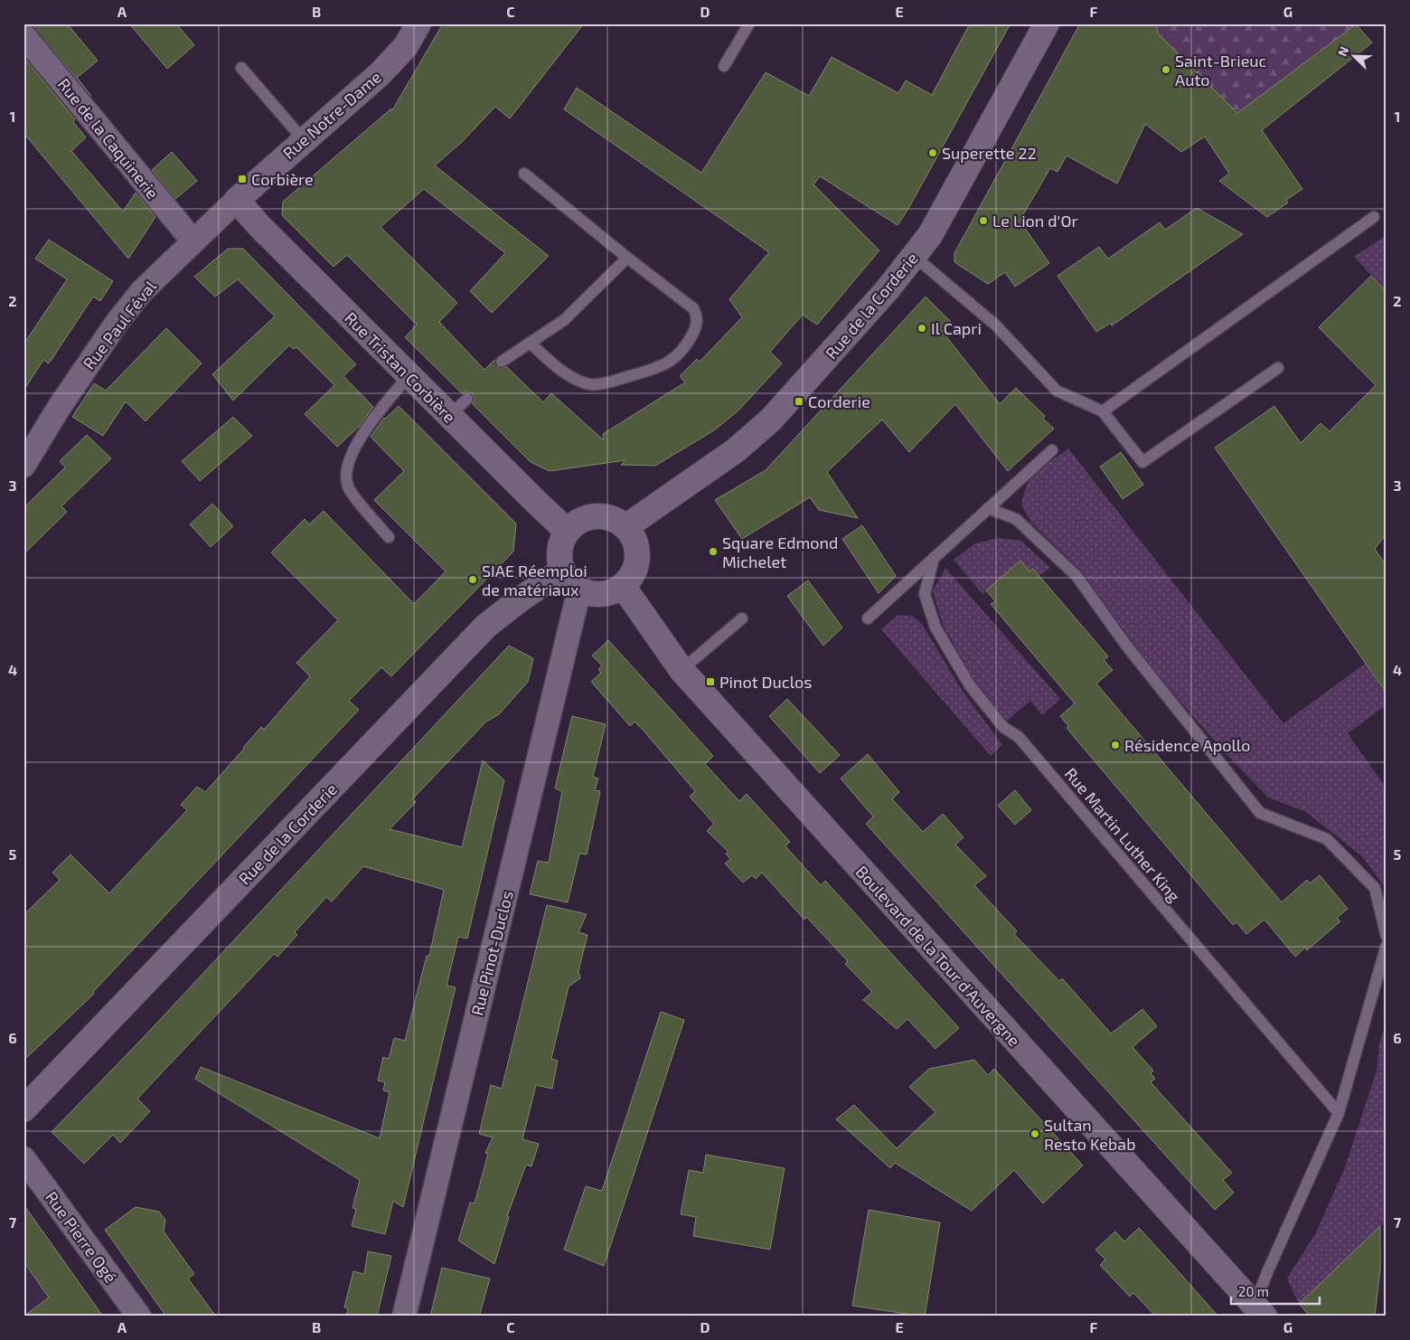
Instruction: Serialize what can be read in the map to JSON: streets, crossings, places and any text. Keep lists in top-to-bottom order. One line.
{"streets":{"street":["Rue Notre-Dame","Rue de la Caquinerie","Rue de la Corderie","Rue Paul Féval","Rue Tristan Corbière","Rue Pinot-Duclos","Boulevard de la Tour d'Auvergne","Rue Pierre Ogé"],"lane":["Rue Martin Luther King"]},"crossings":[["Rue Notre-Dame","Rue Paul Féval"],["Rue Notre-Dame","Rue Tristan Corbière"],["Rue de la Caquinerie","Rue Paul Féval"],["Rue de la Corderie","Rue Tristan Corbière"],["Rue de la Corderie","Rue Pinot-Duclos"],["Rue de la Corderie","Boulevard de la Tour d'Auvergne"],["Rue Paul Féval","Rue Tristan Corbière"],["Rue Tristan Corbière","Rue Pinot-Duclos"],["Rue Tristan Corbière","Boulevard de la Tour d'Auvergne"],["Rue Pinot-Duclos","Boulevard de la Tour d'Auvergne"]],"places":{"other":["Saint-Brieuc Auto","Superette 22","Le Lion d'Or","Il Capri","Square Edmond Michelet","SIAE Réemploi de matériaux","Résidence Apollo","Sultan Resto Kebab"],"transit":["Corbière","Corderie","Pinot Duclos"]},"scale_bar":"20 m","north":"top left","grid":{"columns":["A","B","C","D","E","F","G"],"rows":["1","2","3","4","5","6","7"]}}
